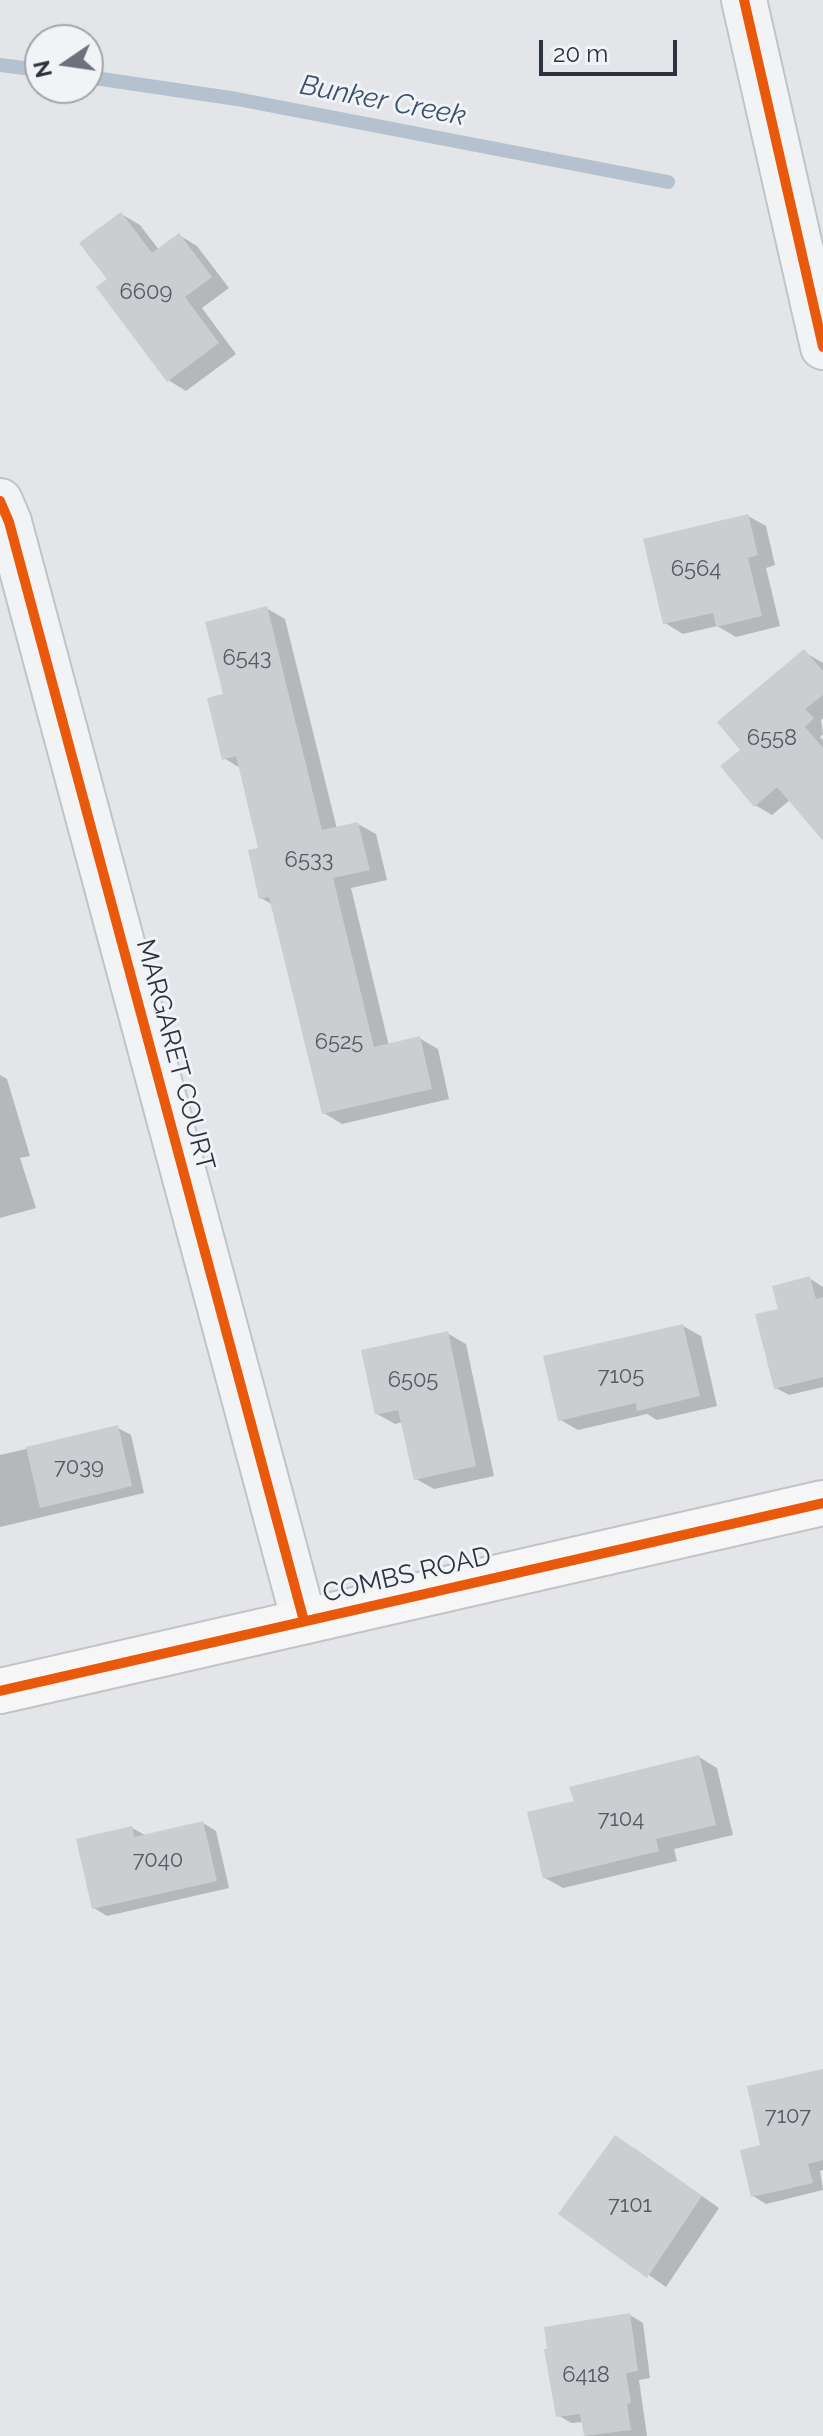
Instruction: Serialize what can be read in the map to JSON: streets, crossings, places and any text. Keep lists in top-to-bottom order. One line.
{"streets":{"street":["MARGARET COURT","COMBS ROAD"]},"crossings":[["MARGARET COURT","COMBS ROAD"]],"water":["Bunker Creek"],"house_numbers":["6609","6564","6543","6558","6533","6525","7105","6505","7039","7104","7040","7107","7101","6418"],"scale_bar":"20 m","north":"left"}
